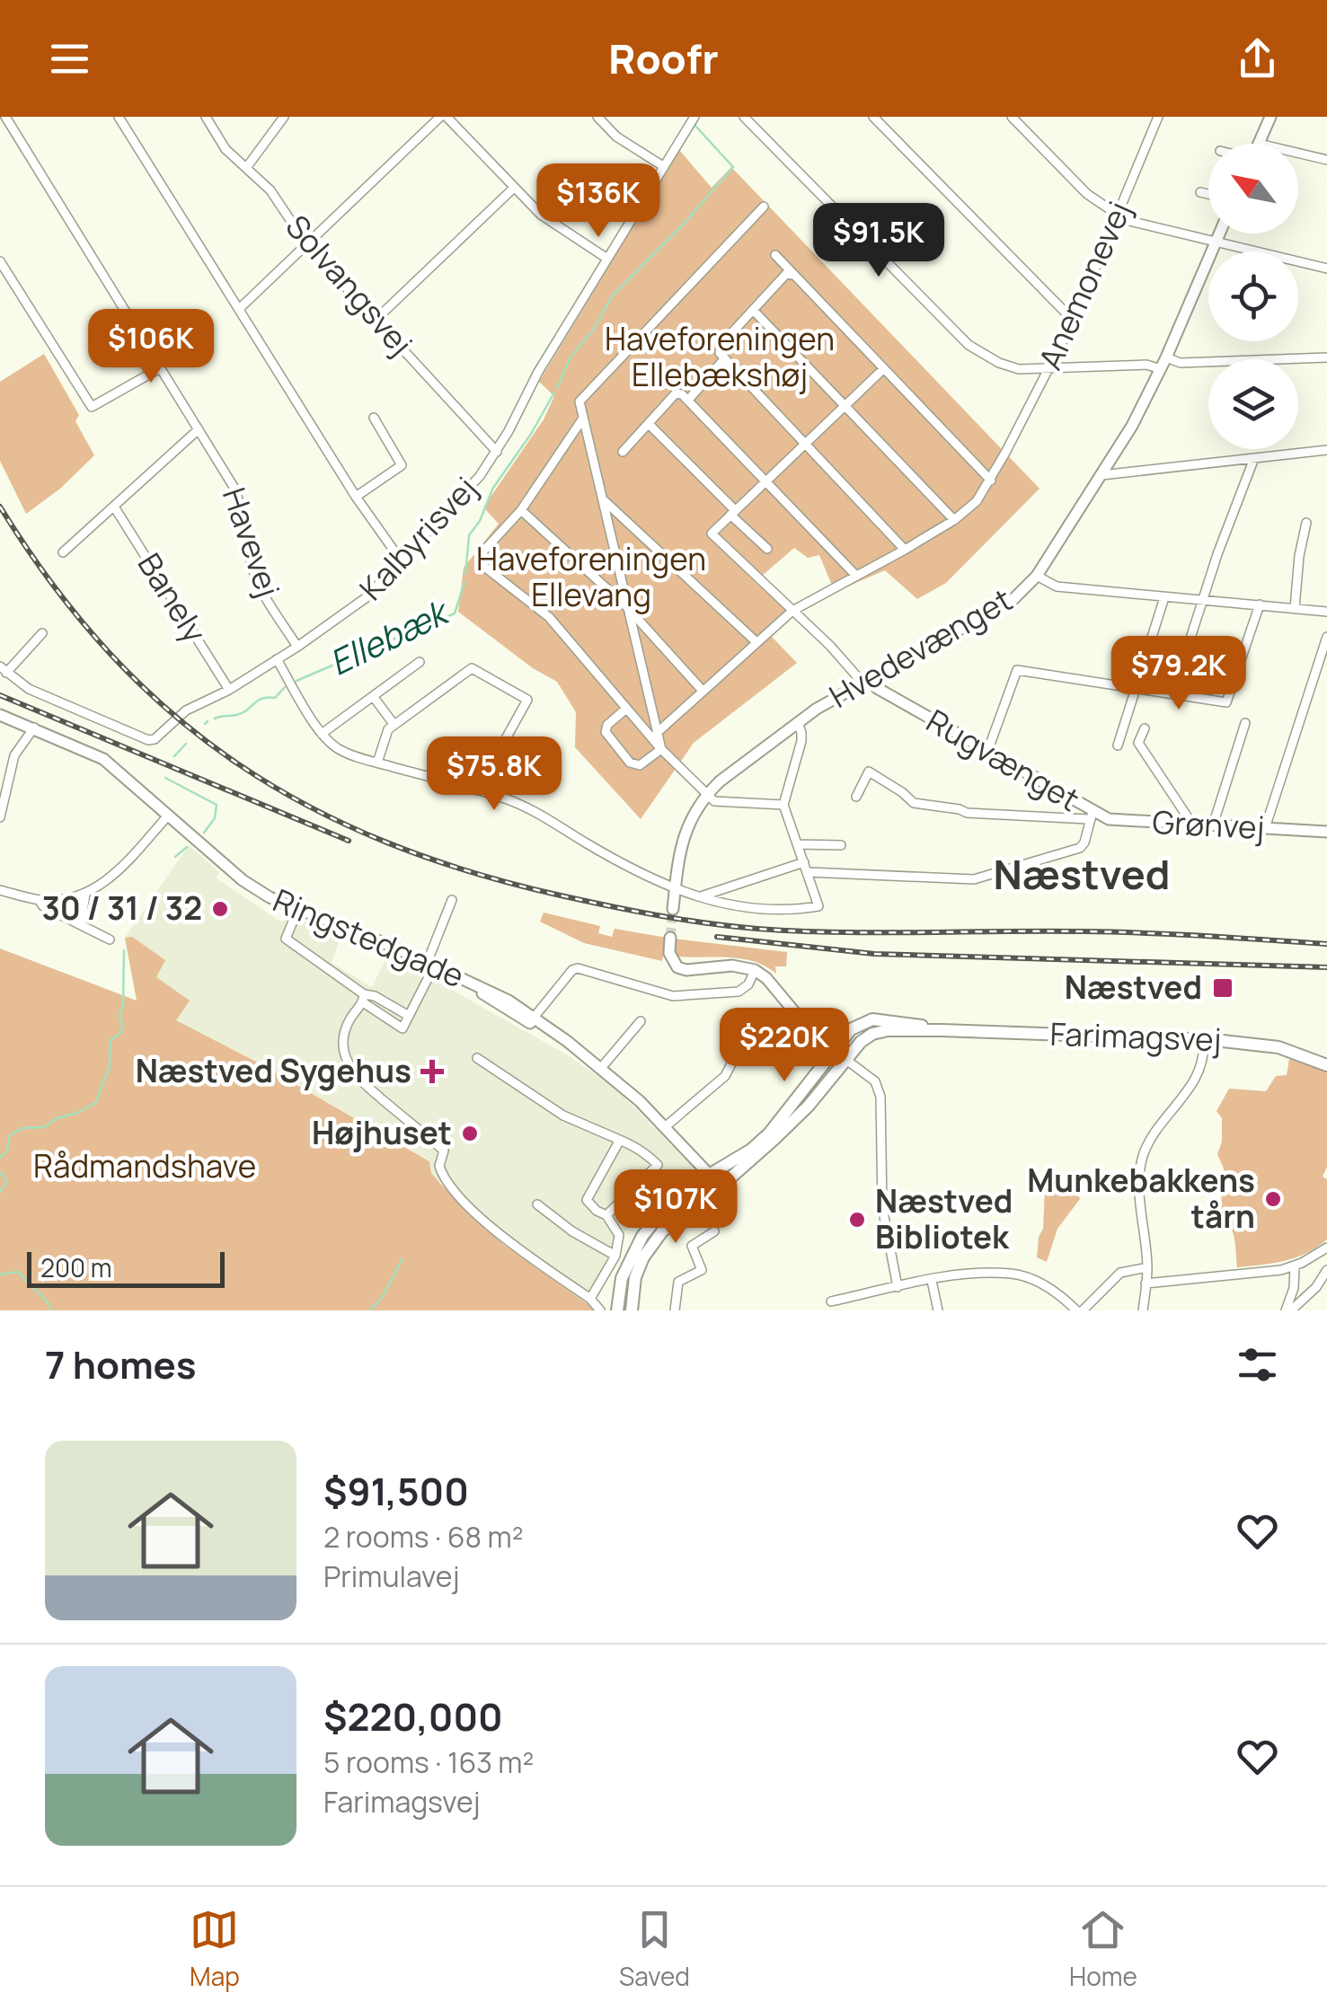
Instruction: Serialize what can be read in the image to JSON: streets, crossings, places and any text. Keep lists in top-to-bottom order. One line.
{"streets":{"main road":["Farimagsvej"],"street":["Solvangsvej","Anemonevej","Kalbyrisvej","Havevej","Banely","Hvedevænget","Rugvænget","Grønvej","Ringstedgade"]},"crossings":[["Solvangsvej","Kalbyrisvej"],["Kalbyrisvej","Havevej"],["Kalbyrisvej","Banely"],["Hvedevænget","Rugvænget"],["Rugvænget","Grønvej"],["Ringstedgade","Farimagsvej"]],"districts":["Næstved"],"water":["Ellebæk"],"parks":["Haveforeningen Ellebækshøj","Haveforeningen Ellevang","Rådmandshave"],"places":{"other":["30 / 31 / 32","Højhuset","Munkebakkens tårn","Næstved Bibliotek"],"transit":["Næstved"],"health":["Næstved Sygehus"]},"scale_bar":"200 m","north":"top left","page":{"header":"Roofr","price":["$136K","$91.5K","$106K","$79.2K","$75.8K","$220K","$107K"],"scale":"200 m","heading":"7 homes","list":[{"name":"$91,500","note":"2 rooms · 68 m² · Primulavej"},{"name":"$220,000","note":"5 rooms · 163 m² · Farimagsvej"}],"tabs":["Map","Saved","Home"]}}
